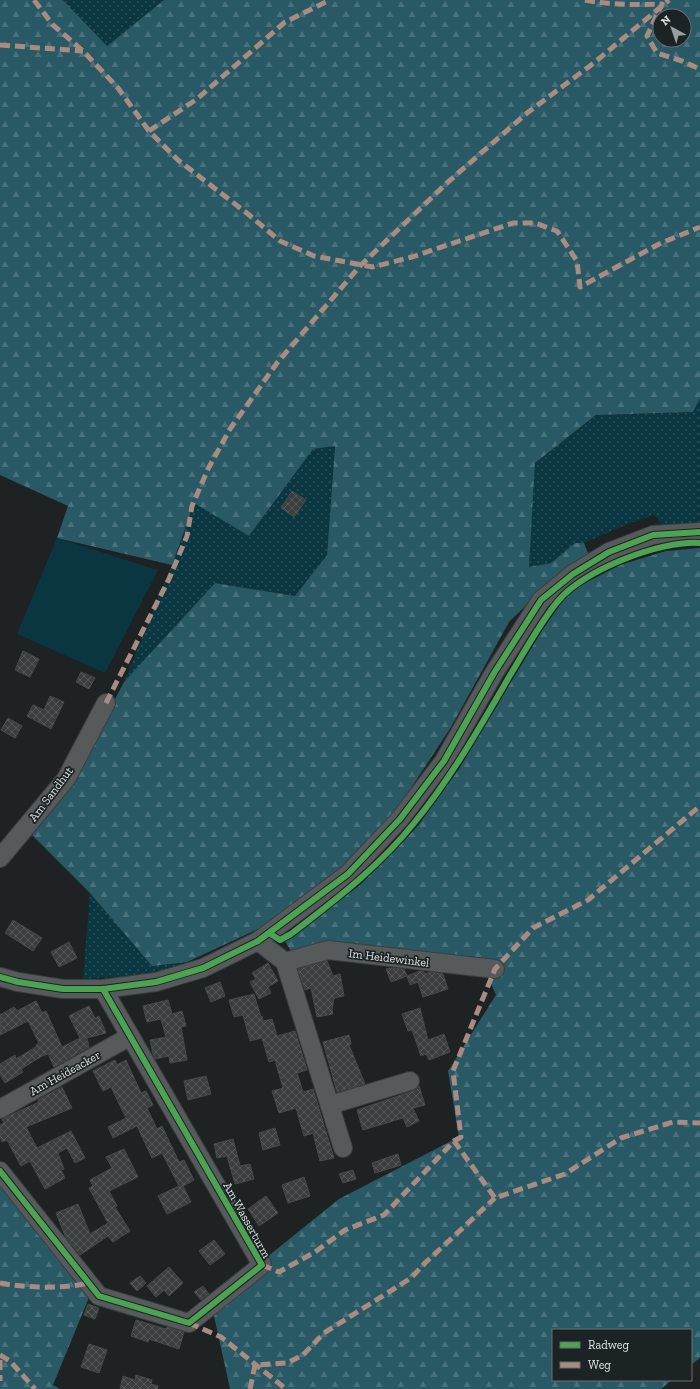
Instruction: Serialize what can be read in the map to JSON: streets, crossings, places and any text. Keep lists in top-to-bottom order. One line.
{"streets":{"street":["Am Sandhut","Im Heidewinkel","Am Heideacker","Am Wasserturm"]},"crossings":[["Am Heideacker","Am Wasserturm"]],"legend":["Radweg","Weg"],"north":"top left"}
